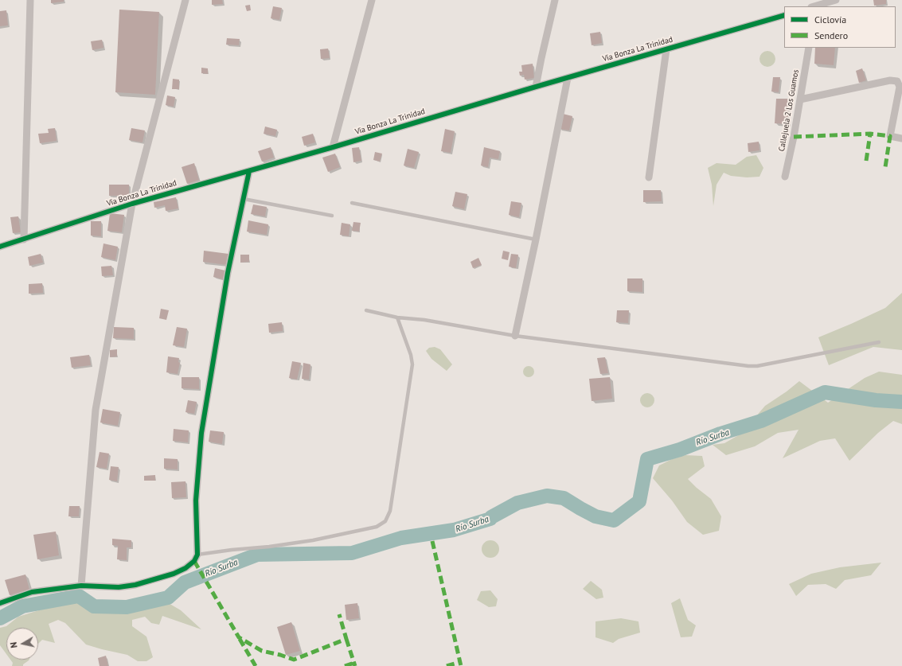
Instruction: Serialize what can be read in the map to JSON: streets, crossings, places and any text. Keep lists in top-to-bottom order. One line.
{"streets":{"street":["Vía Bonza La Trinidad","Callejuela 2 Los Guamos"]},"water":["Río Surba"],"legend":["Ciclovía","Sendero"],"north":"left"}
